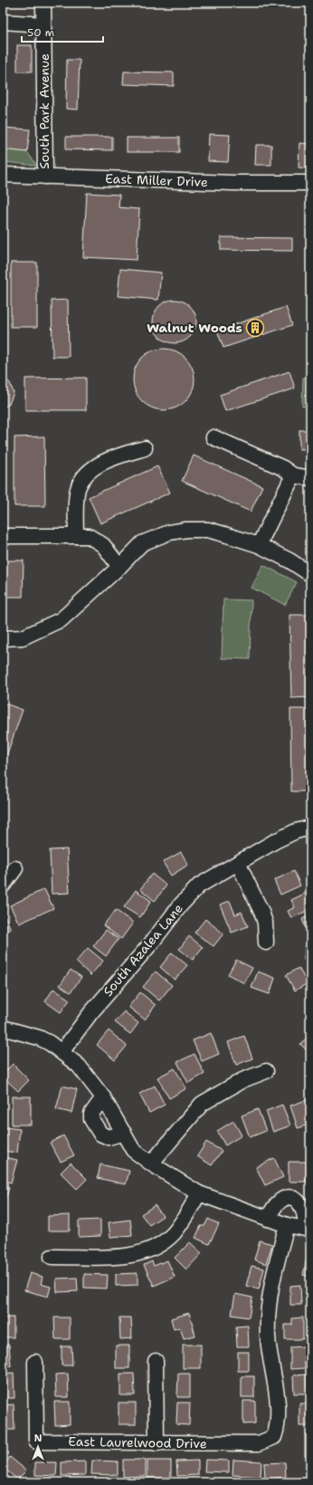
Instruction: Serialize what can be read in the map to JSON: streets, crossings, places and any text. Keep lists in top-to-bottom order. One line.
{"streets":{"street":["South Park Avenue","East Miller Drive","South Azalea Lane","East Laurelwood Drive"]},"crossings":[["South Park Avenue","East Miller Drive"]],"places":{"building":["Walnut Woods"]},"scale_bar":"50 m","north":"top"}
